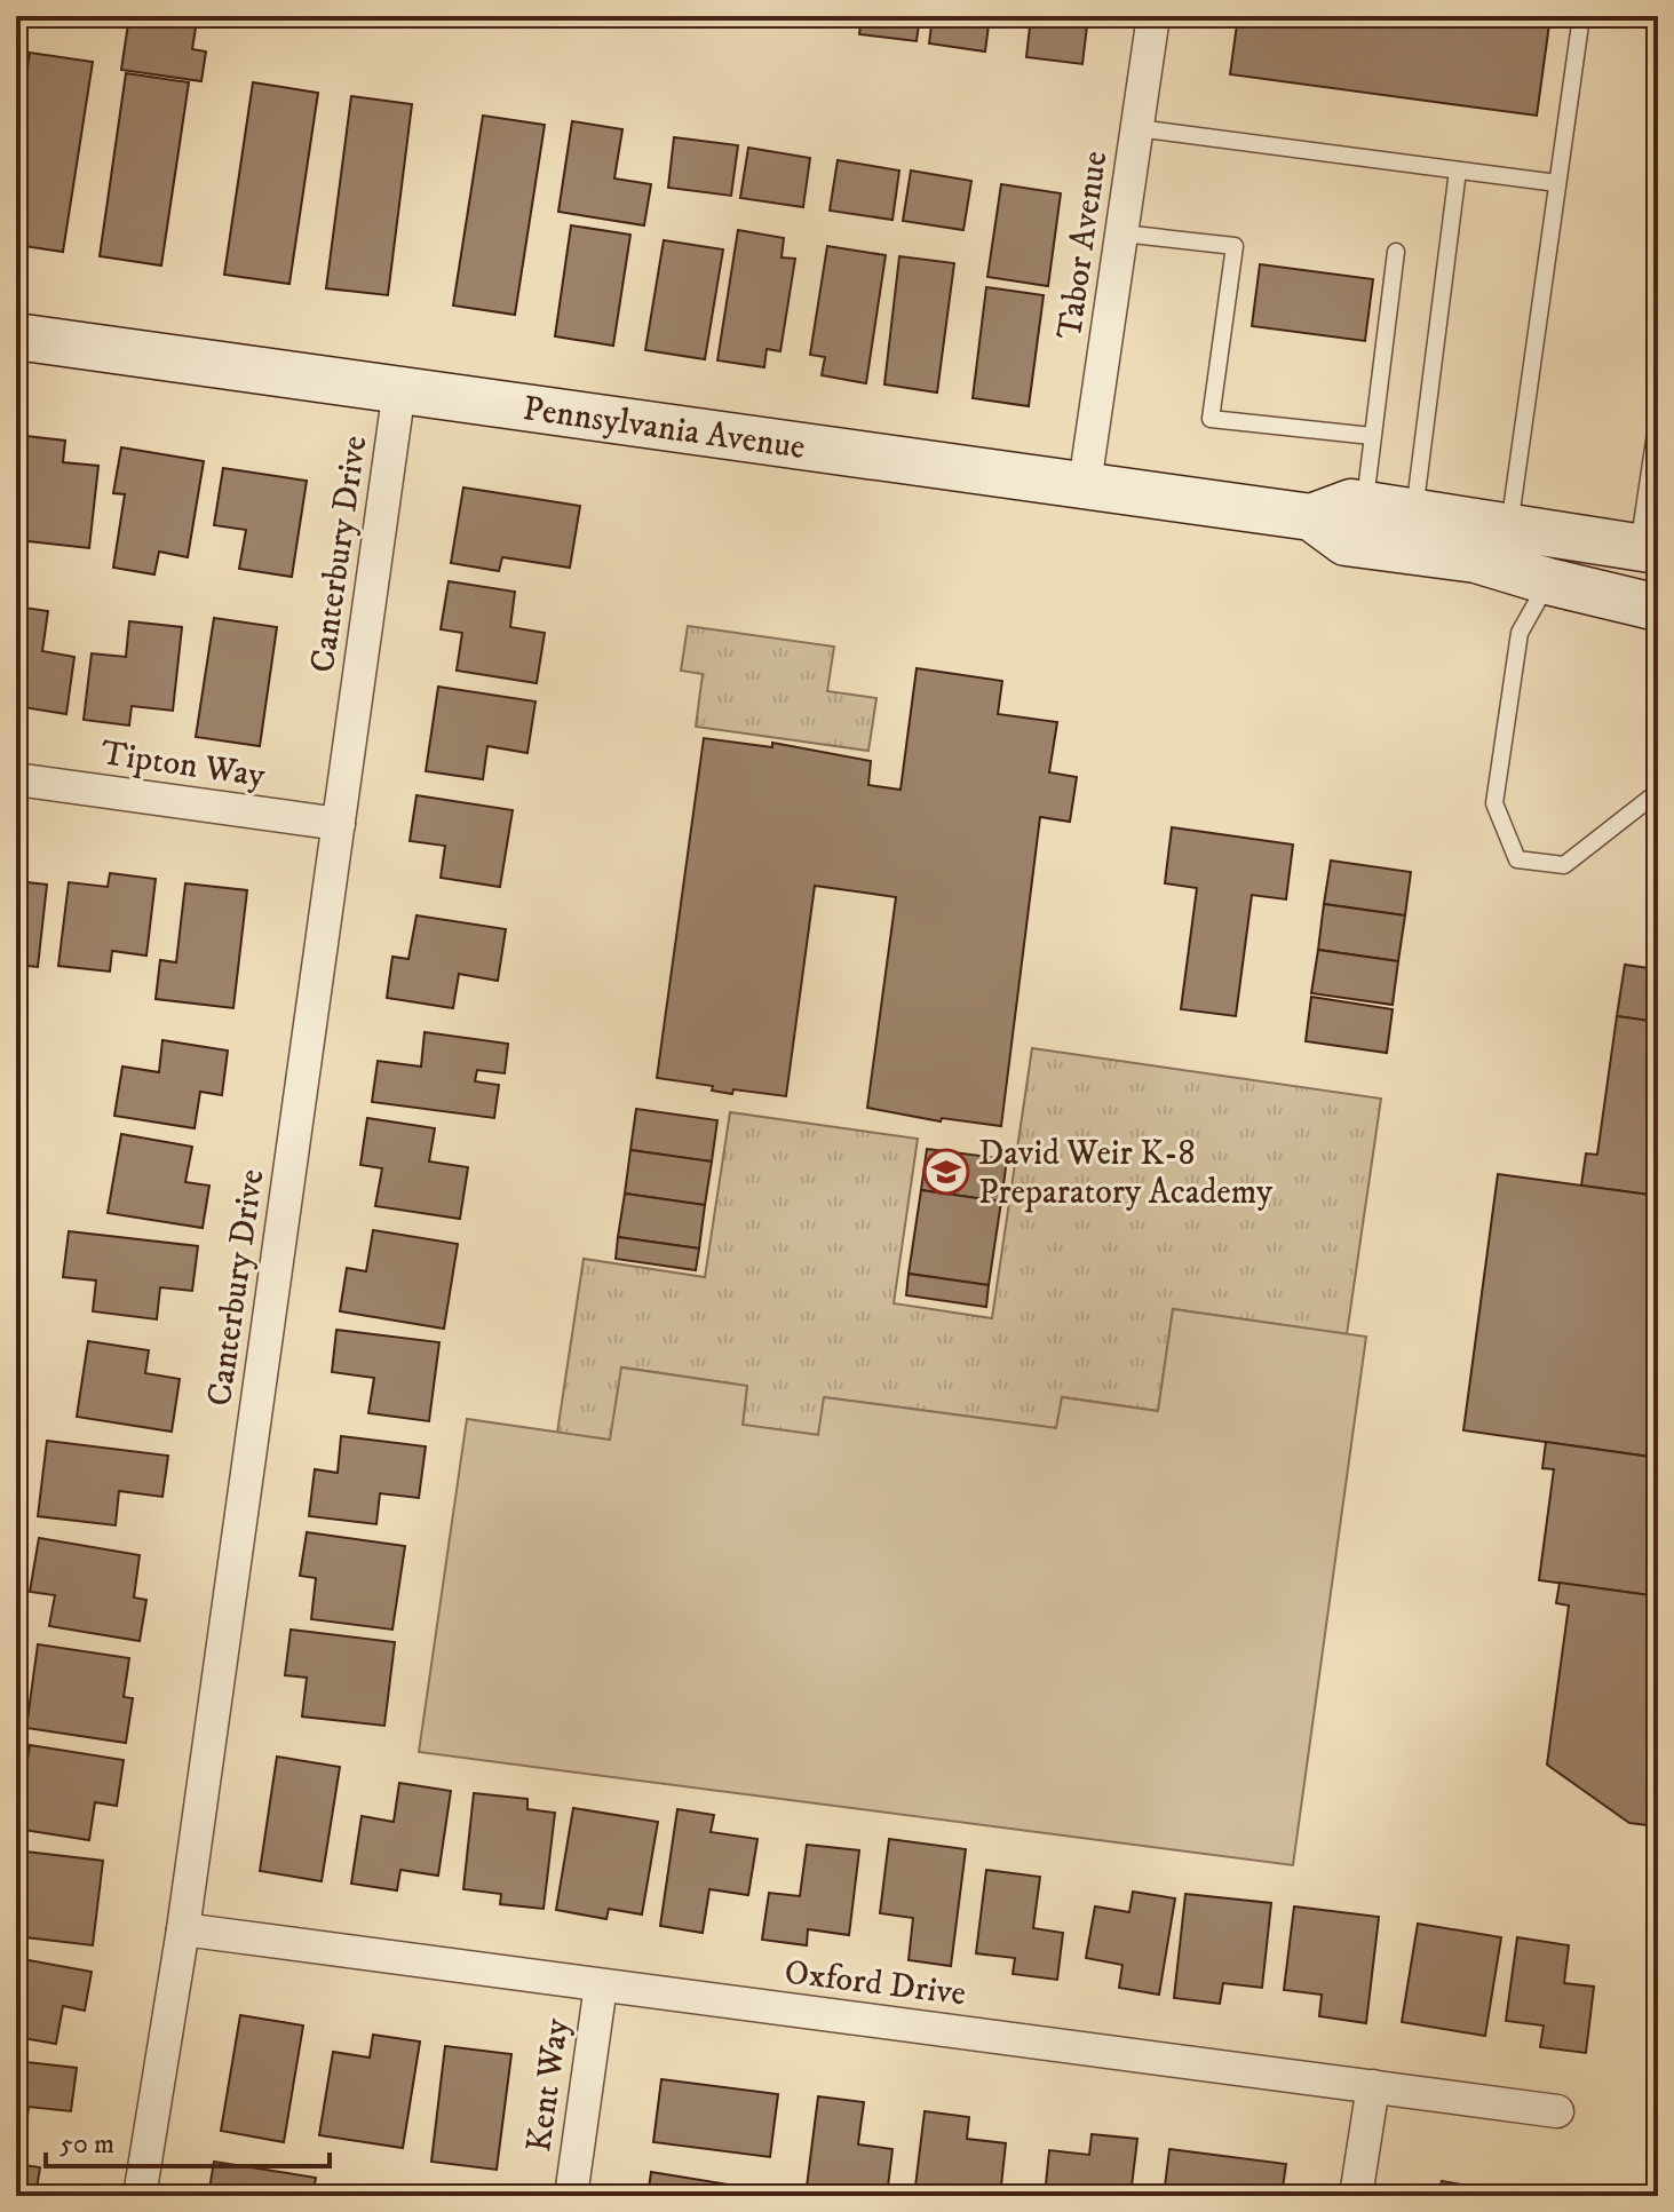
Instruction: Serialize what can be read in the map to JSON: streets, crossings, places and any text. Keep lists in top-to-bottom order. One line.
{"streets":{"street":["Tabor Avenue","Pennsylvania Avenue","Canterbury Drive","Tipton Way","Oxford Drive","Kent Way"]},"crossings":[["Tabor Avenue","Pennsylvania Avenue"],["Pennsylvania Avenue","Canterbury Drive"],["Canterbury Drive","Tipton Way"],["Canterbury Drive","Oxford Drive"],["Oxford Drive","Kent Way"]],"places":{"school or university":["David Weir K-8 Preparatory Academy"]},"scale_bar":"50 m"}
